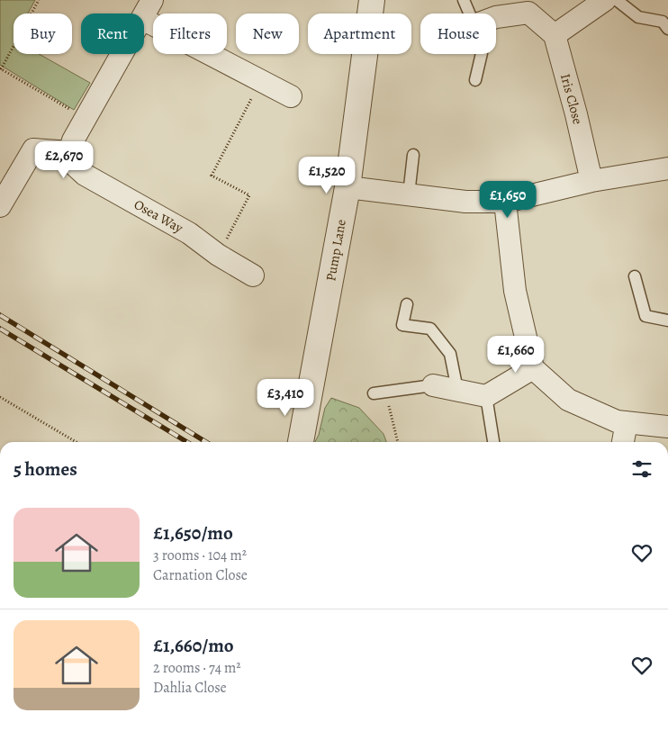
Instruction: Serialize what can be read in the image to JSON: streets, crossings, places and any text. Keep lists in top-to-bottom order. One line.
{"streets":{"street":["Iris Close","Osea Way","Pump Lane"]},"page":{"chip":["Buy","Rent","Filters","New","Apartment","House"],"price":["£2,670","£1,520","£1,650","£1,660","£3,410"],"heading":"5 homes","list":[{"name":"£1,650/mo","note":"3 rooms · 104 m² · Carnation Close"},{"name":"£1,660/mo","note":"2 rooms · 74 m² · Dahlia Close"}]}}
